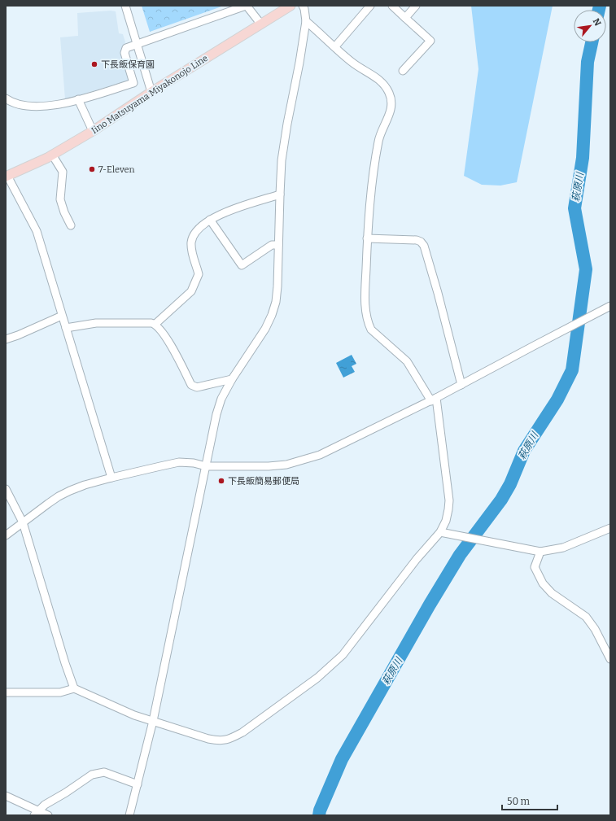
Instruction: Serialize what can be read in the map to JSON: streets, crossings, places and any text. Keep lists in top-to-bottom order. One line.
{"streets":{"main road":["Iino Matsuyama Miyakonojo Line"]},"water":["萩原川"],"places":["下長飯保育園","7-Eleven","下長飯簡易郵便局"],"scale_bar":"50 m","north":"top right"}
